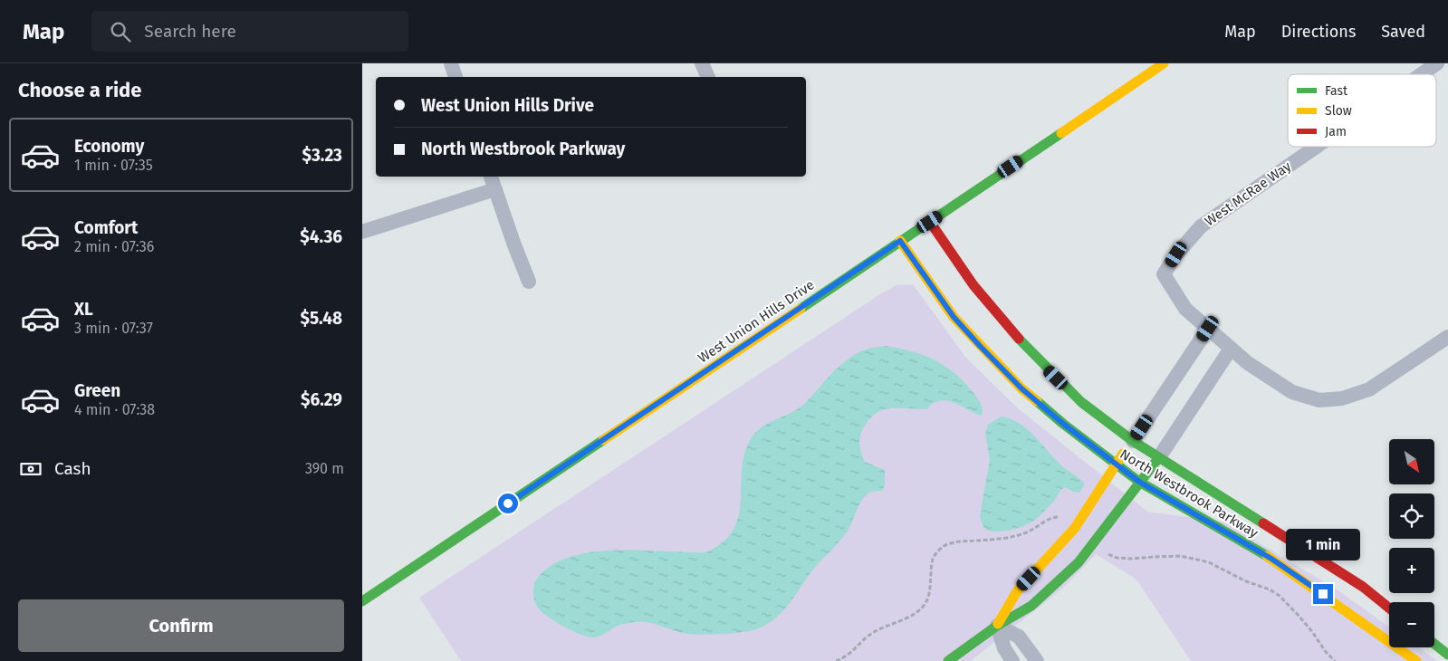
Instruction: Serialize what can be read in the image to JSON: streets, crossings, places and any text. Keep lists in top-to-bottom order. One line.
{"streets":{"street":["West McRae Way","West Union Hills Drive","North Westbrook Parkway"]},"crossings":[["West Union Hills Drive","North Westbrook Parkway"]],"legend":["Fast","Slow","Jam"],"north":"bottom right","page":{"header":"Map","search":"Search here","nav":["Map","Directions","Saved"],"heading":"Choose a ride","banner":["West Union Hills Drive","North Westbrook Parkway"],"list":[{"name":"Economy","note":"1 min · 07:35","value":"$3.23"},{"name":"Comfort","note":"2 min · 07:36","value":"$4.36"},{"name":"XL","note":"3 min · 07:37","value":"$5.48"},{"name":"Green","note":"4 min · 07:38","value":"$6.29"}],"map_buttons":["+","−"],"pay":["Cash","390 m"],"bubble":"1 min","buttons":"Confirm"}}
